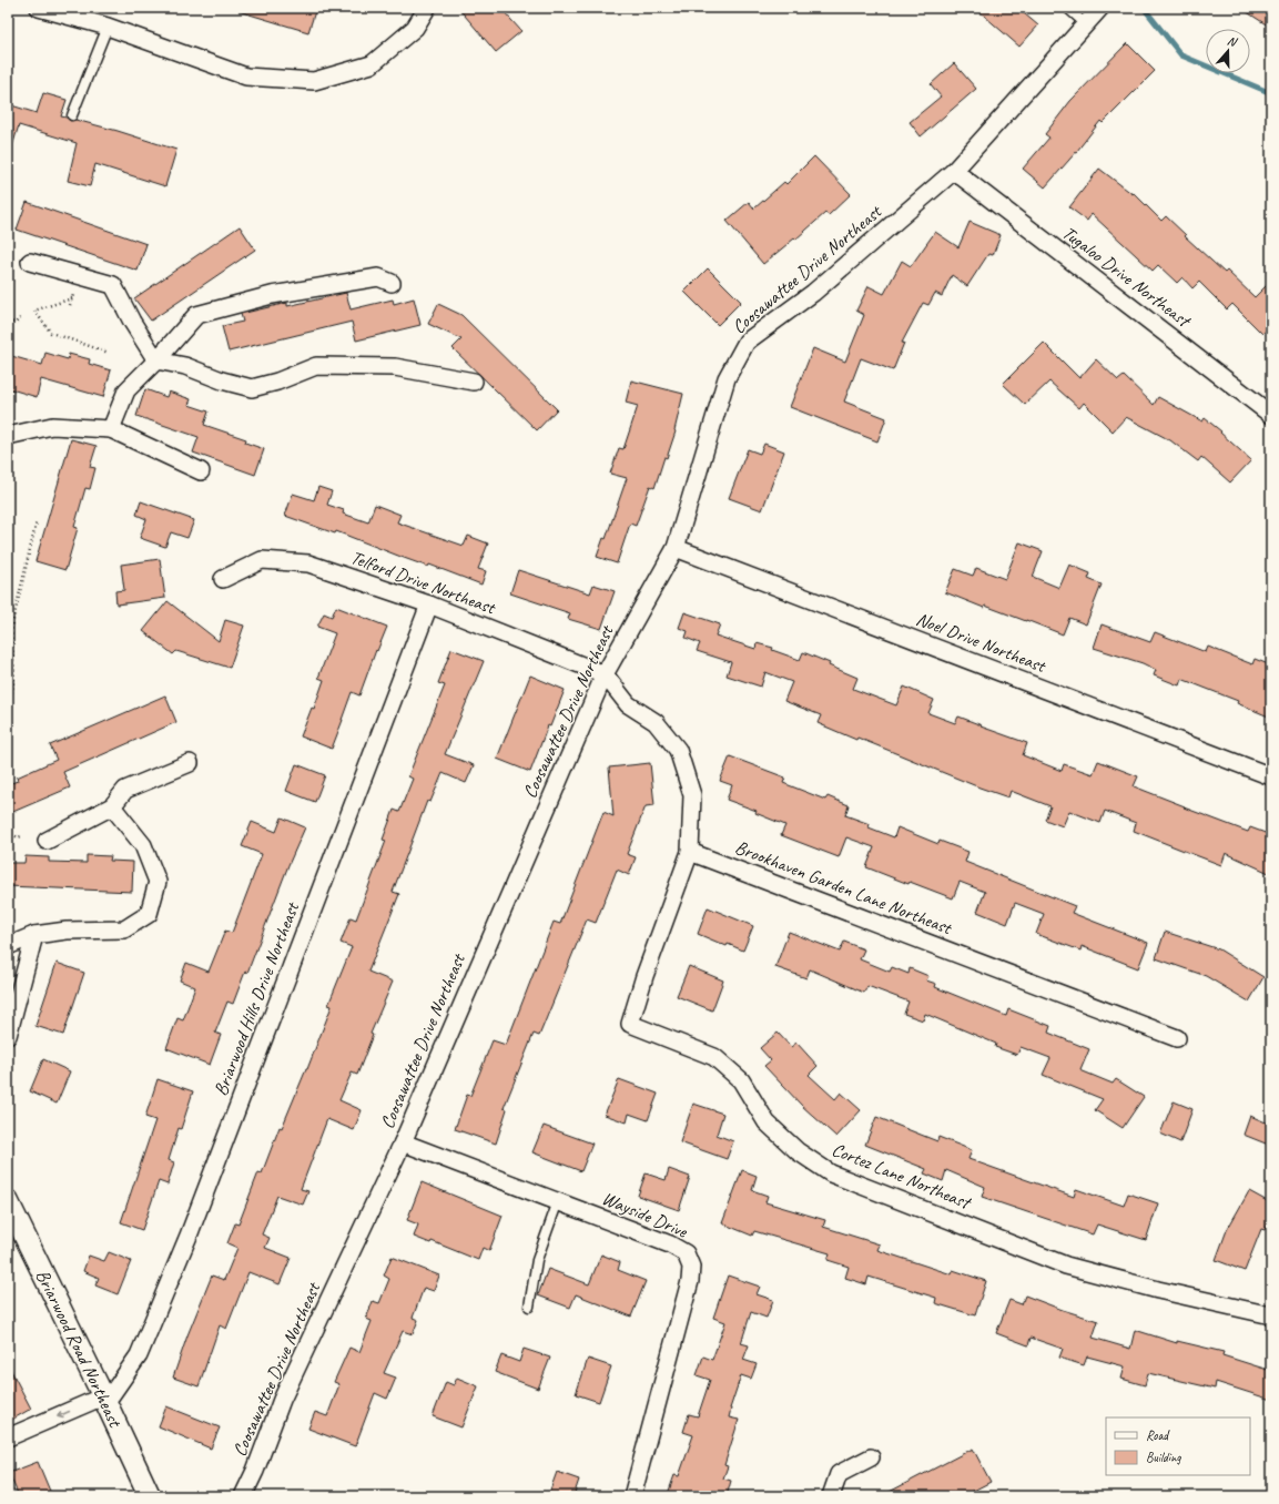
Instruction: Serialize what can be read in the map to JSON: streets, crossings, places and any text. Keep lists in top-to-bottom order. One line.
{"streets":{"street":["Coosawattee Drive Northeast","Tugaloo Drive Northeast","Telford Drive Northeast","Noel Drive Northeast","Brookhaven Garden Lane Northeast","Briarwood Hills Drive Northeast","Cortez Lane Northeast","Wayside Drive","Briarwood Road Northeast"]},"crossings":[["Coosawattee Drive Northeast","Tugaloo Drive Northeast"],["Coosawattee Drive Northeast","Telford Drive Northeast"],["Coosawattee Drive Northeast","Noel Drive Northeast"],["Coosawattee Drive Northeast","Wayside Drive"],["Telford Drive Northeast","Briarwood Hills Drive Northeast"],["Brookhaven Garden Lane Northeast","Cortez Lane Northeast"],["Briarwood Hills Drive Northeast","Briarwood Road Northeast"]],"legend":["Road","Building"],"north":"top"}
